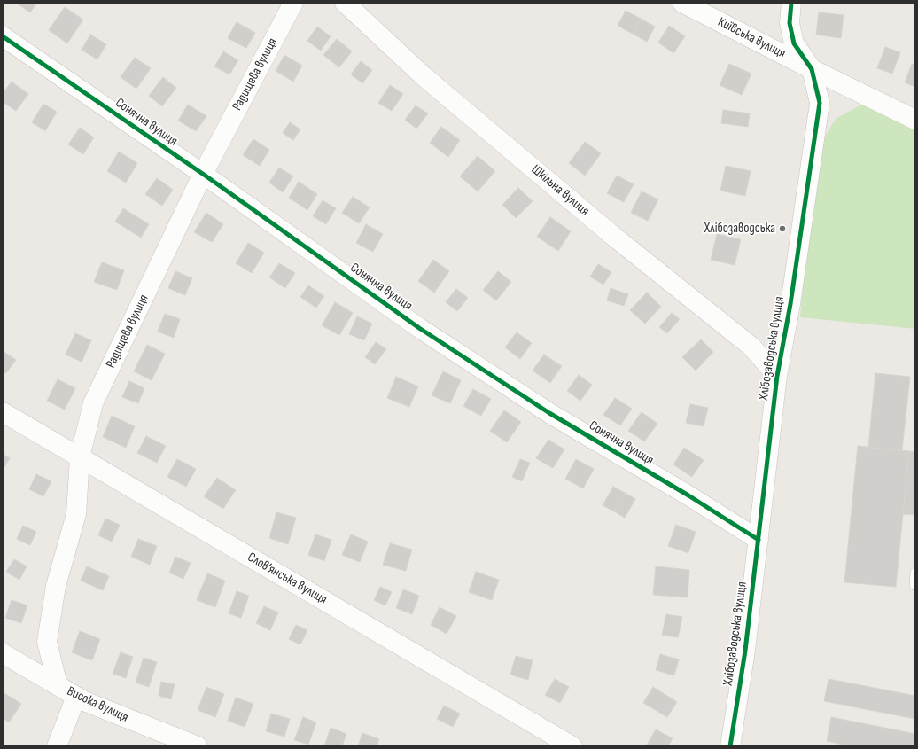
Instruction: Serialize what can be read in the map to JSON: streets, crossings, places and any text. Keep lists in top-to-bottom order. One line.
{"streets":{"street":["Київська вулиця","Радищева вулиця","Сонячна вулиця","Шкільна вулиця","Хлібозаводська вулиця","Слов’янська вулиця","Висока вулиця"]},"crossings":[["Київська вулиця","Хлібозаводська вулиця"],["Радищева вулиця","Сонячна вулиця"],["Радищева вулиця","Слов’янська вулиця"],["Радищева вулиця","Висока вулиця"],["Сонячна вулиця","Хлібозаводська вулиця"],["Шкільна вулиця","Хлібозаводська вулиця"]],"places":["Хлібозаводська"]}
